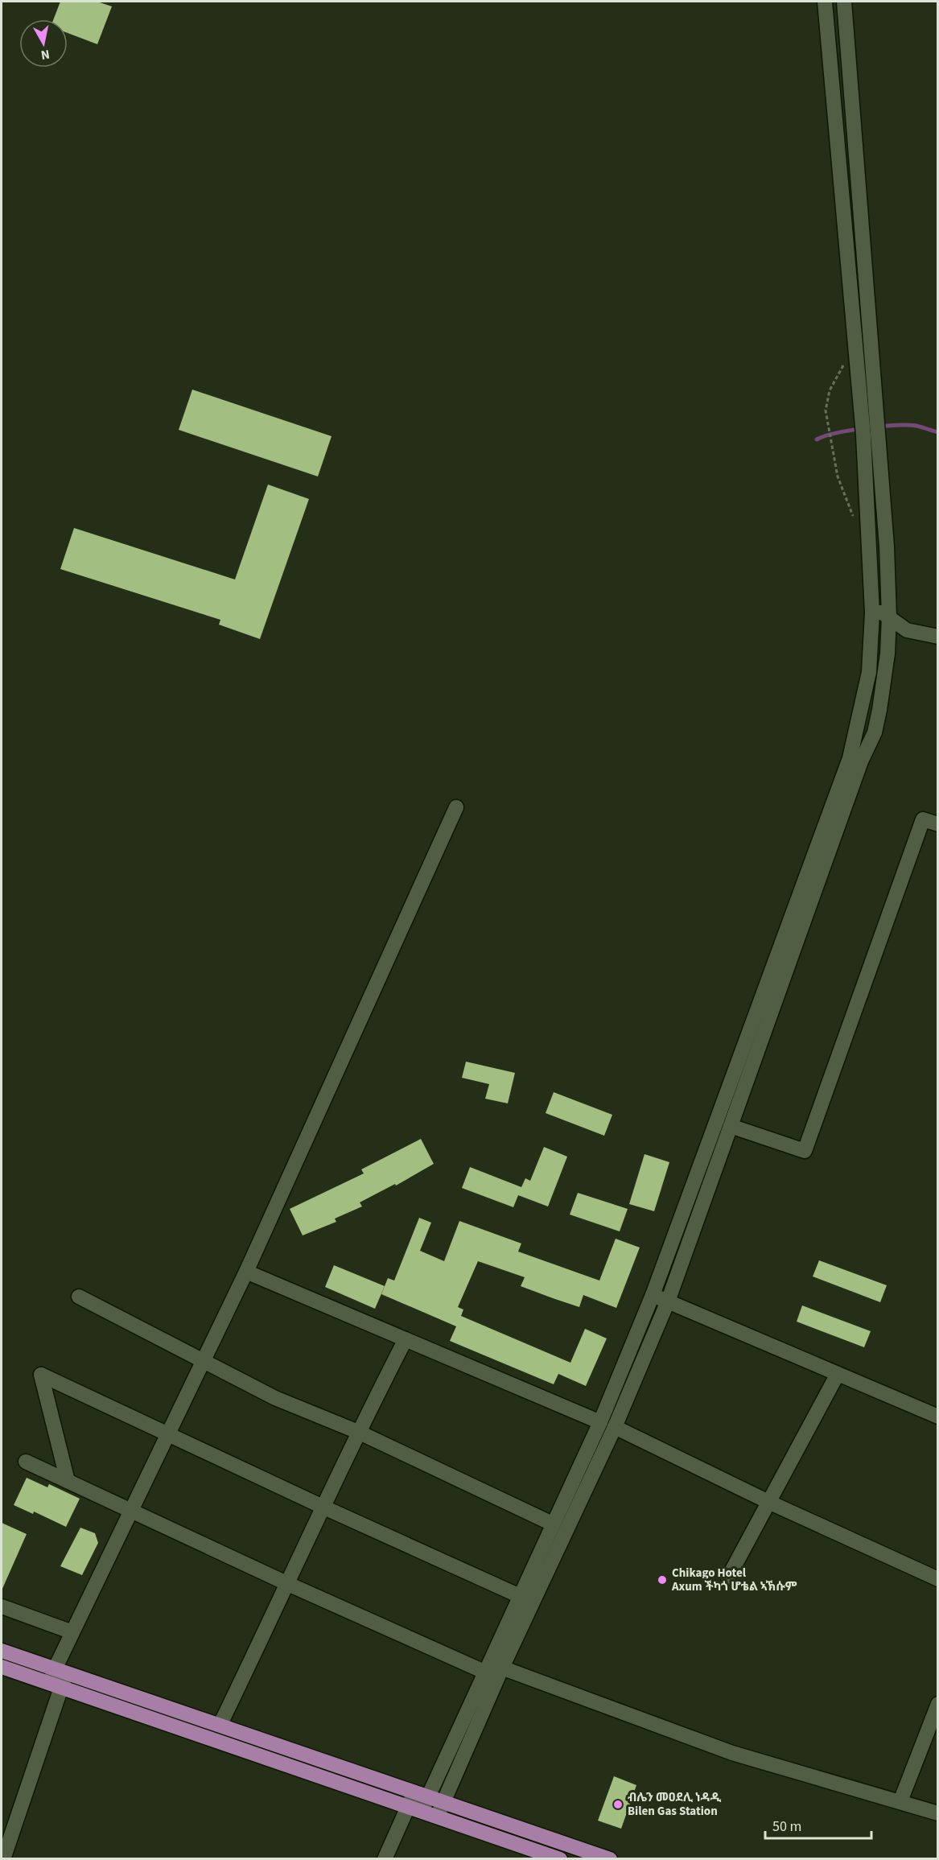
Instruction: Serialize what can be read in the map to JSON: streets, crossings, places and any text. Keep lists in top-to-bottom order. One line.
{"places":["Chikago Hotel Axum ችካጎ ሆቴል ኣኽሱም","ብሌን መዐደሊ ነዳዲ Bilen Gas Station"],"scale_bar":"50 m","north":"bottom"}
